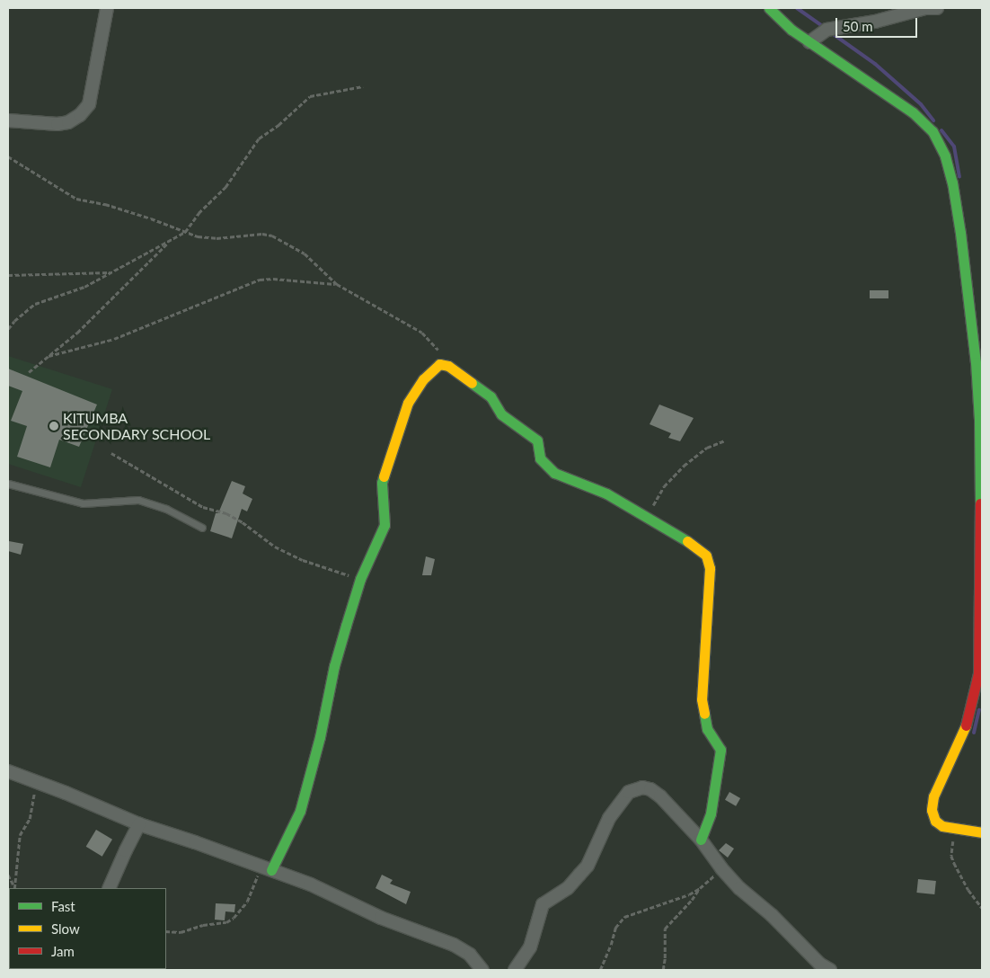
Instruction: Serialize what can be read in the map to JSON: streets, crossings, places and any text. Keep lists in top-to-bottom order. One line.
{"places":["KITUMBA SECONDARY SCHOOL"],"legend":["Fast","Slow","Jam"],"scale_bar":"50 m"}
